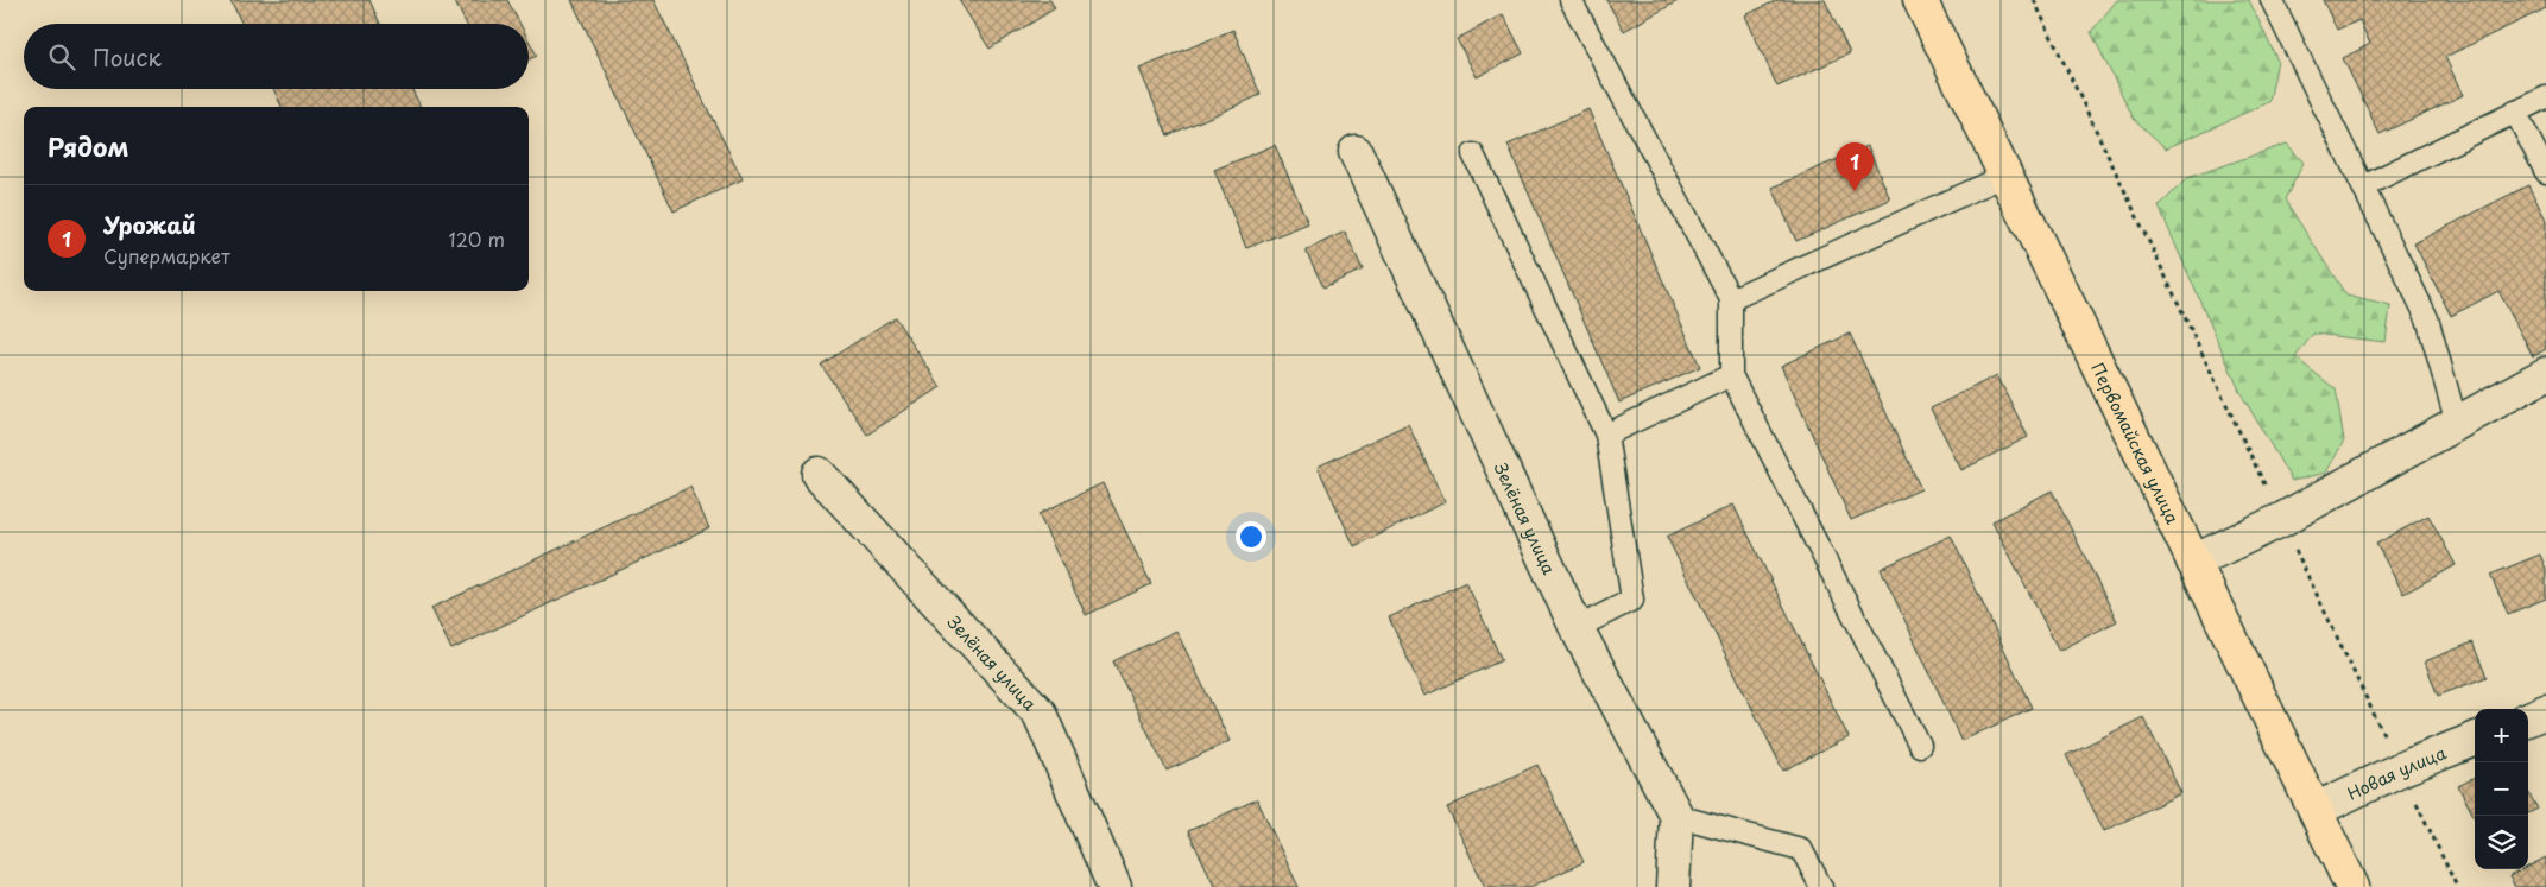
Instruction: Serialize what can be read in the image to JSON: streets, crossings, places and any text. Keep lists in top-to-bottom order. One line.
{"streets":{"main road":["Первомайская улица"],"street":["Зелёная улица","Новая улица"]},"crossings":[["Первомайская улица","Новая улица"]],"page":{"search":"Поиск","heading":"Рядом","pins":"1","list":[{"mark":"1","name":"Урожай","note":"Супермаркет","value":"120 m"}],"map_buttons":["+","−"]}}
